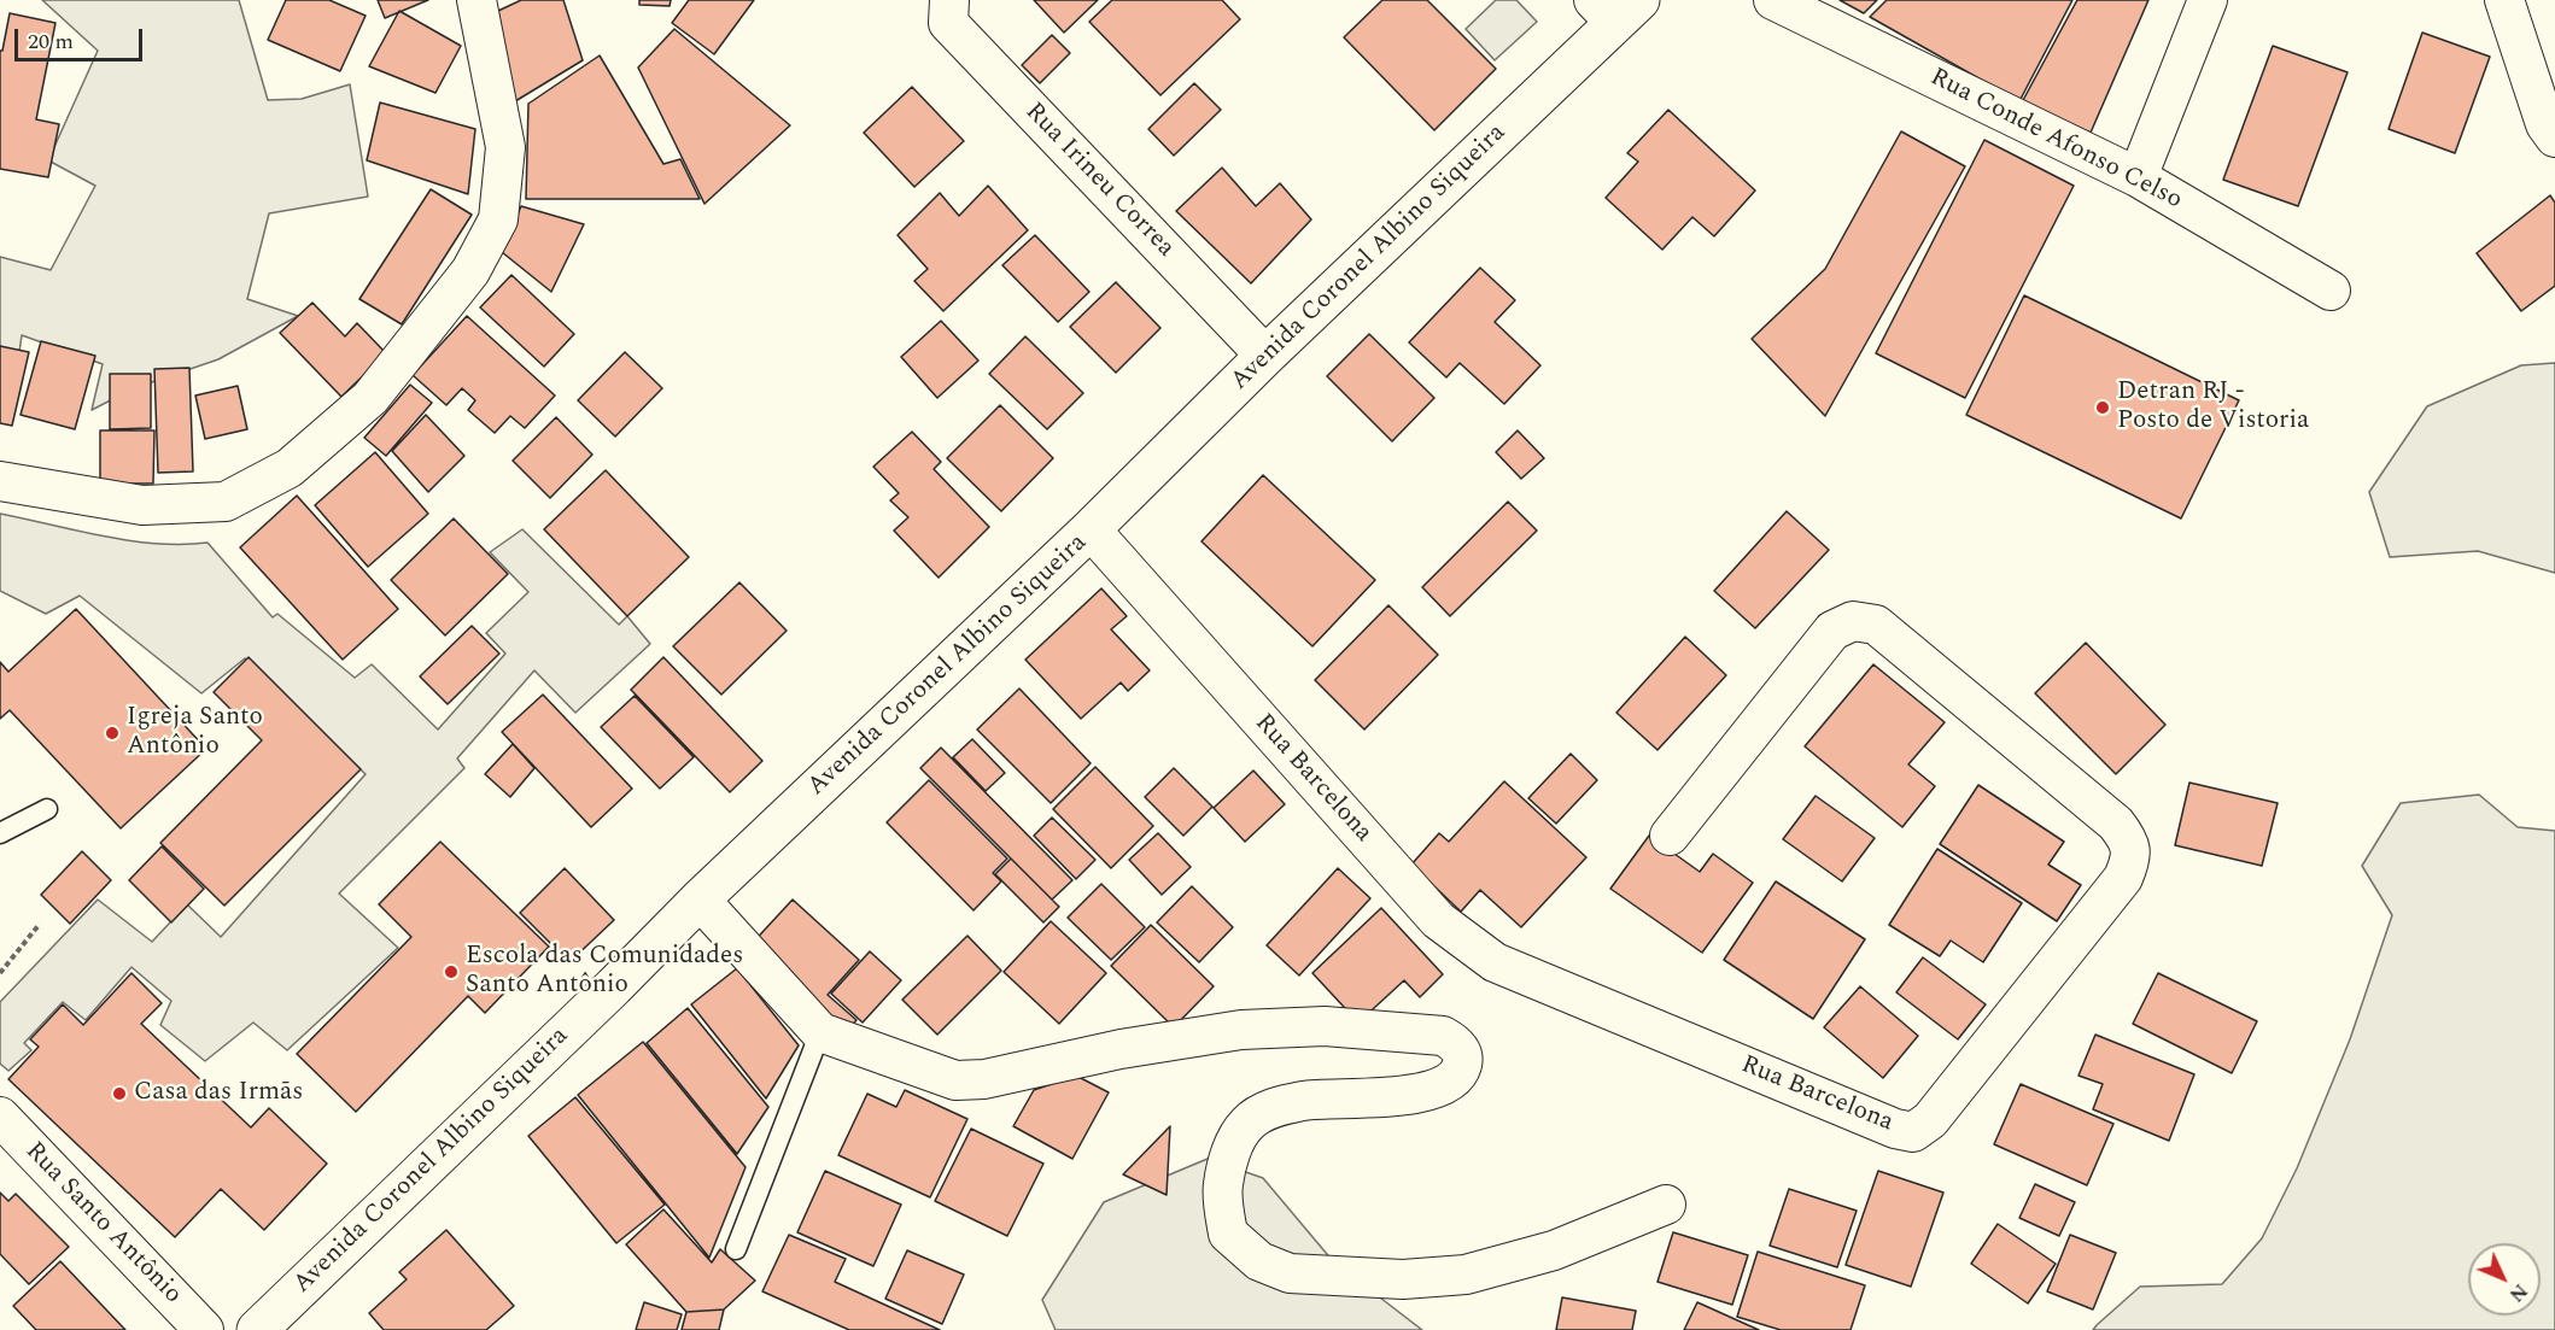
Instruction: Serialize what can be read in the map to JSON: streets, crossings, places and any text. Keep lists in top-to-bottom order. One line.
{"streets":{"main road":["Avenida Coronel Albino Siqueira"],"street":["Rua Conde Afonso Celso","Rua Irineu Correa","Rua Barcelona","Rua Santo Antônio"]},"crossings":[["Rua Irineu Correa","Avenida Coronel Albino Siqueira"],["Avenida Coronel Albino Siqueira","Rua Barcelona"]],"places":["Detran RJ - Posto de Vistoria","Igreja Santo Antônio","Escola das Comunidades Santo Antônio","Casa das Irmãs"],"scale_bar":"20 m","north":"bottom right"}
